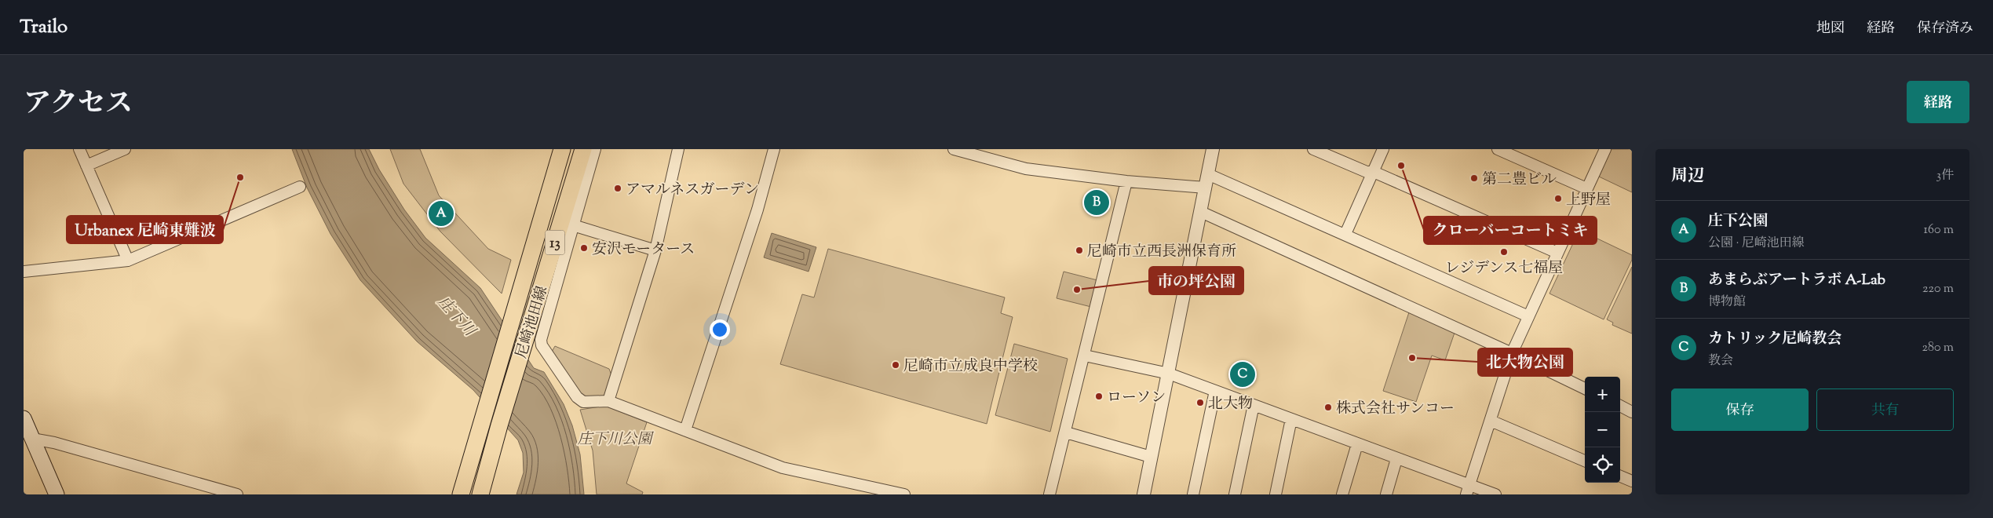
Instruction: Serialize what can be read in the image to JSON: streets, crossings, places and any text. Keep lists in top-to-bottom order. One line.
{"streets":{"main road":["13","尼崎池田線"]},"water":["庄下川"],"parks":["庄下川公園"],"places":["クローバーコートミキ","Urbanex 尼崎東難波","第二豊ビル","アマルネスガーデン","上野屋","安沢モータース","尼崎市立西長洲保育所","レジデンス七福屋","市の坪公園","北大物公園","尼崎市立成良中学校","ローソン","北大物","株式会社サンコー"],"page":{"header":"Trailo","nav":["地図","経路","保存済み"],"title":"アクセス","buttons":["経路",["保存","共有"]],"heading":["周辺","3件"],"pins":["B","A","C"],"list":[{"mark":"A","name":"庄下公園","note":"公園 · 尼崎池田線","value":"160 m"},{"mark":"B","name":"あまらぶアートラボ A-Lab","note":"博物館","value":"220 m"},{"mark":"C","name":"カトリック尼崎教会","note":"教会","value":"280 m"}],"map_buttons":["+","−"]}}
